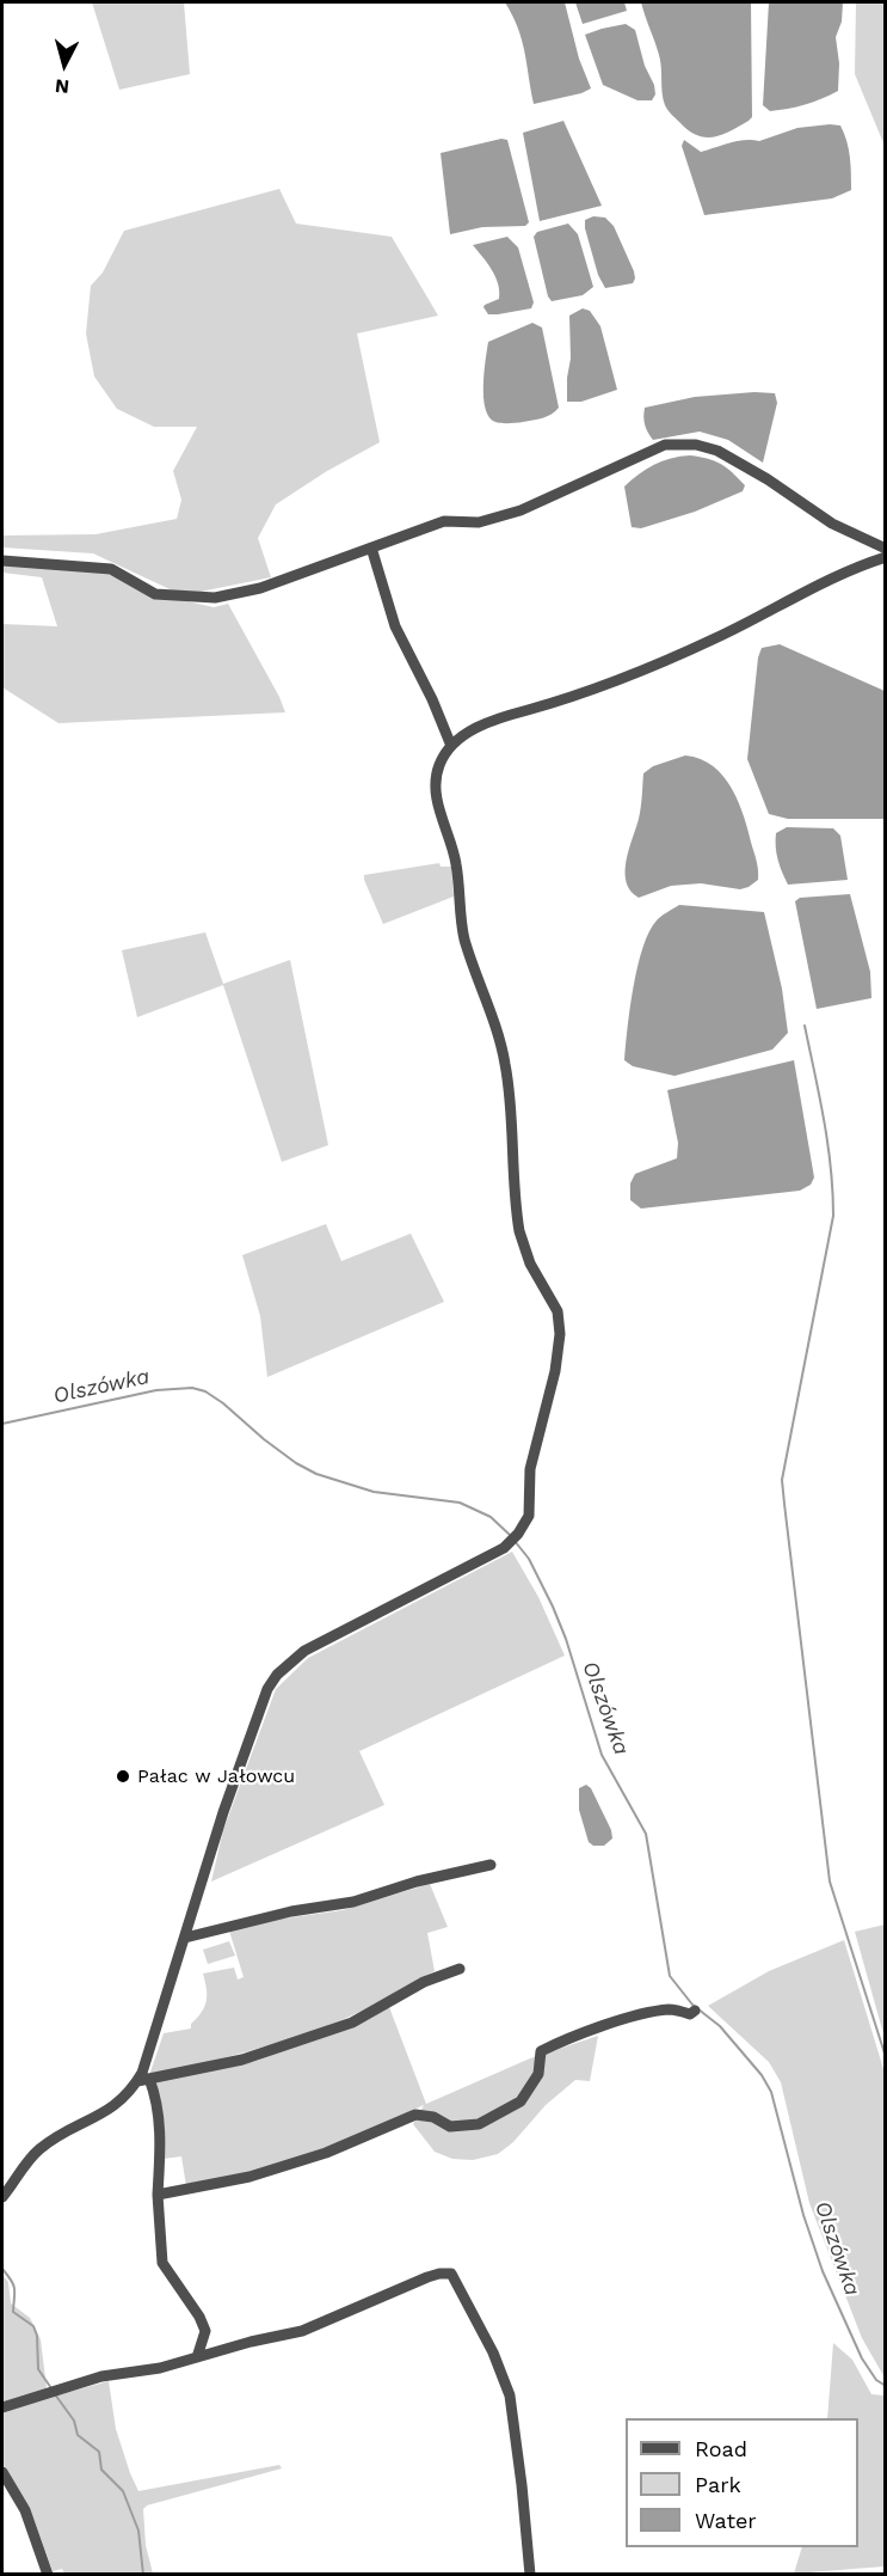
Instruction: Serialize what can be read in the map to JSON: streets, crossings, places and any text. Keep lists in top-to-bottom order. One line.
{"water":["Olszówka"],"places":["Pałac w Jałowcu"],"legend":["Road","Park","Water"],"north":"bottom"}
